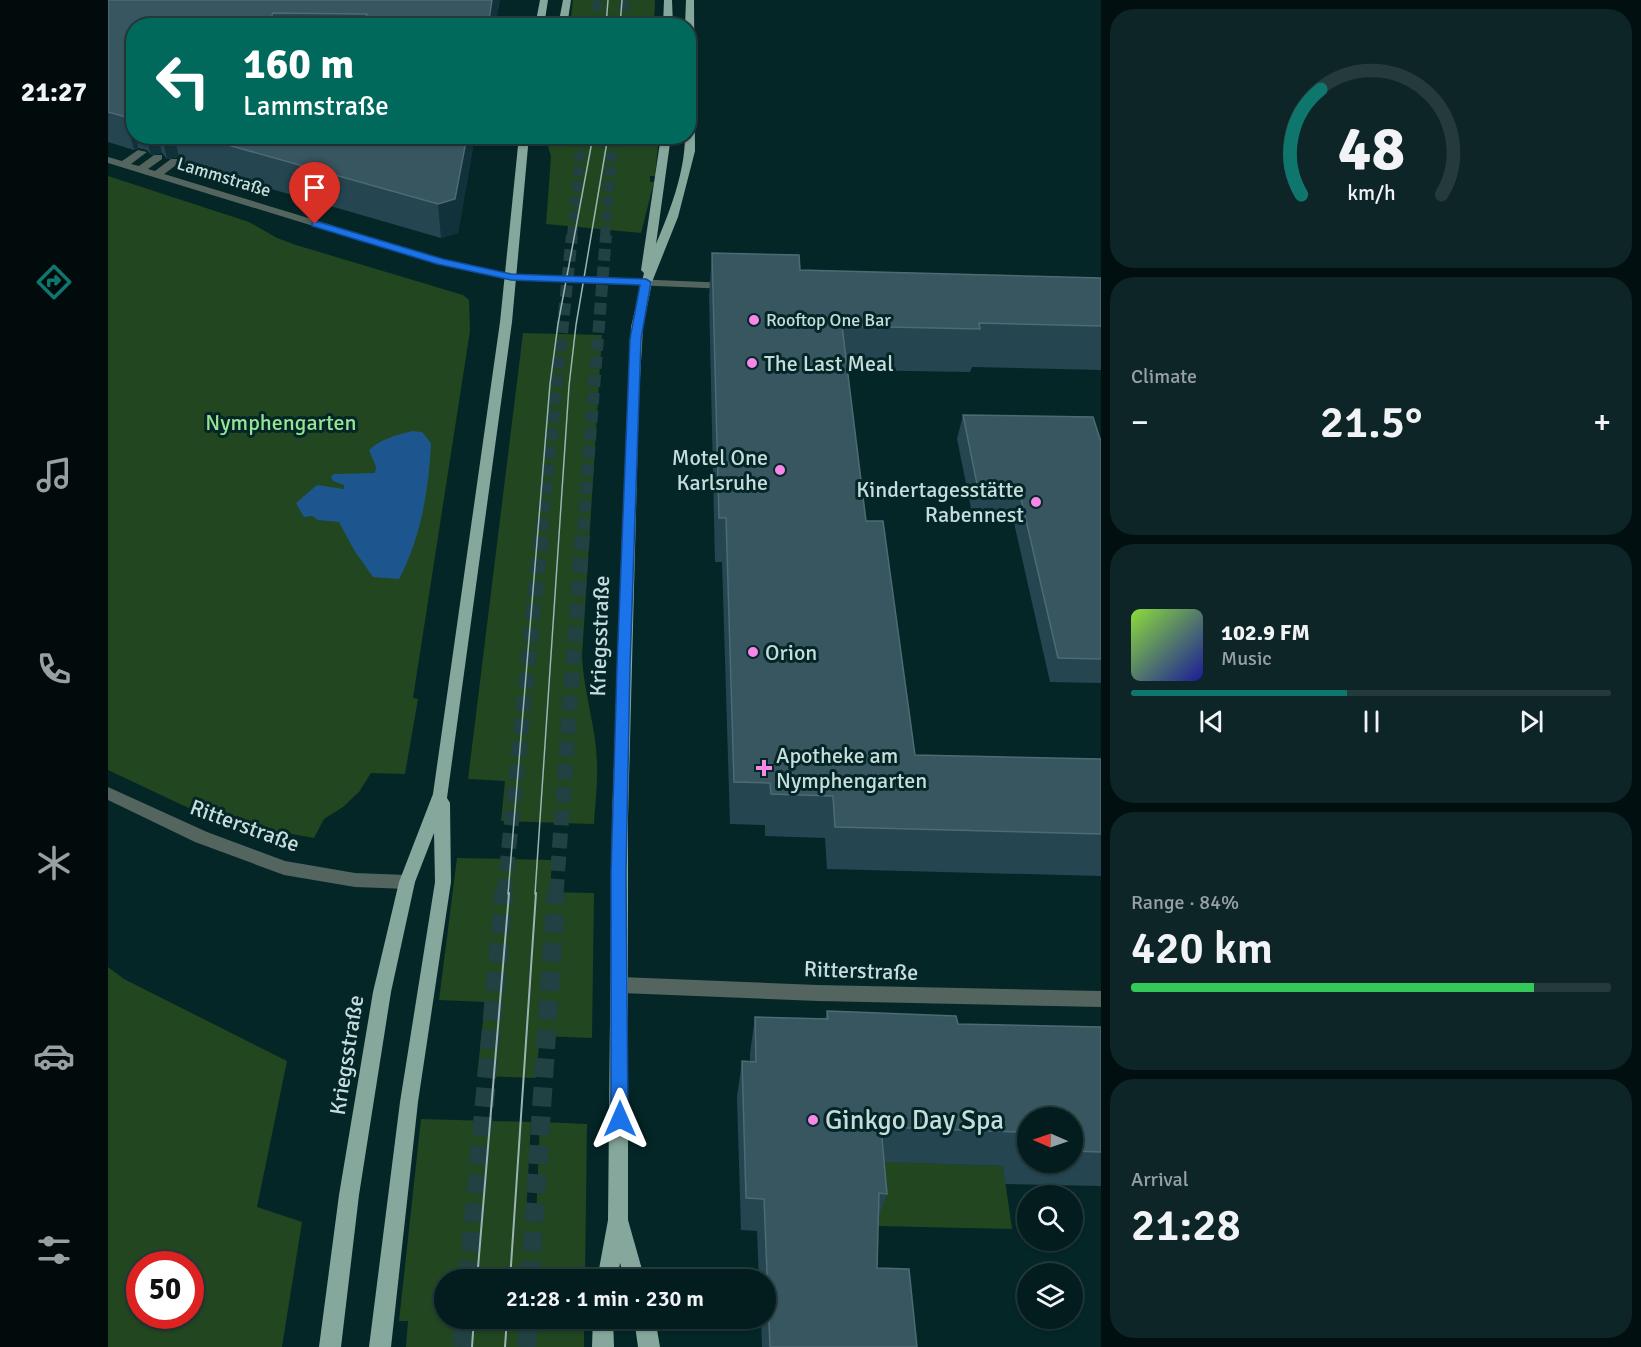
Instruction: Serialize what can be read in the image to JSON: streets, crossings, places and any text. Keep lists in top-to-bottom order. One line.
{"streets":{"main road":["Kriegsstraße"],"street":["Lammstraße","Ritterstraße"]},"crossings":[["Lammstraße","Kriegsstraße"],["Kriegsstraße","Ritterstraße"]],"parks":["Nymphengarten"],"places":{"other":["Rooftop One Bar","The Last Meal","Motel One Karlsruhe","Kindertagesstätte Rabennest","Orion","Ginkgo Day Spa"],"health":["Apotheke am Nymphengarten"]},"north":"left","page":{"tabs":"21:27","turn":["160 m","Lammstraße"],"tile":["Climate",["Range · 84%","420 km"],["Arrival","21:28"]],"heat":["−","21.5°","+"],"song":["102.9 FM","Music"],"limit":"50","trip":"21:28 · 1 min · 230 m","gauge":["48","km/h"]}}
